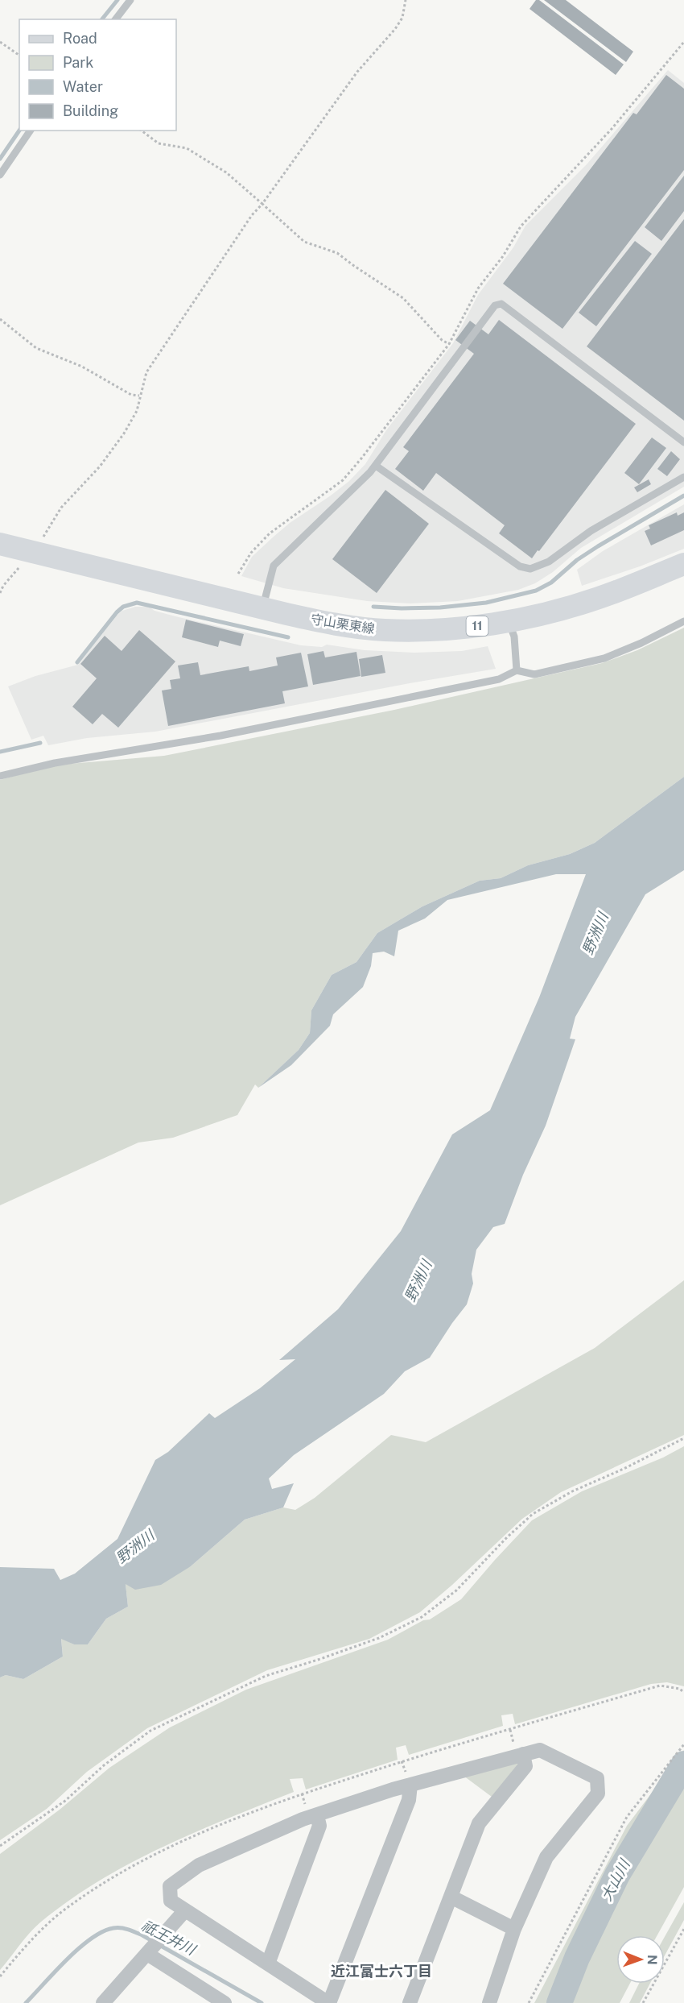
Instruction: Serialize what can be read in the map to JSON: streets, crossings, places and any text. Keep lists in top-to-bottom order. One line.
{"streets":{"main road":["守山栗東線","11"]},"districts":["近江富士六丁目"],"water":["野洲川","大山川","祇王井川"],"legend":["Road","Park","Water","Building"],"north":"right"}
